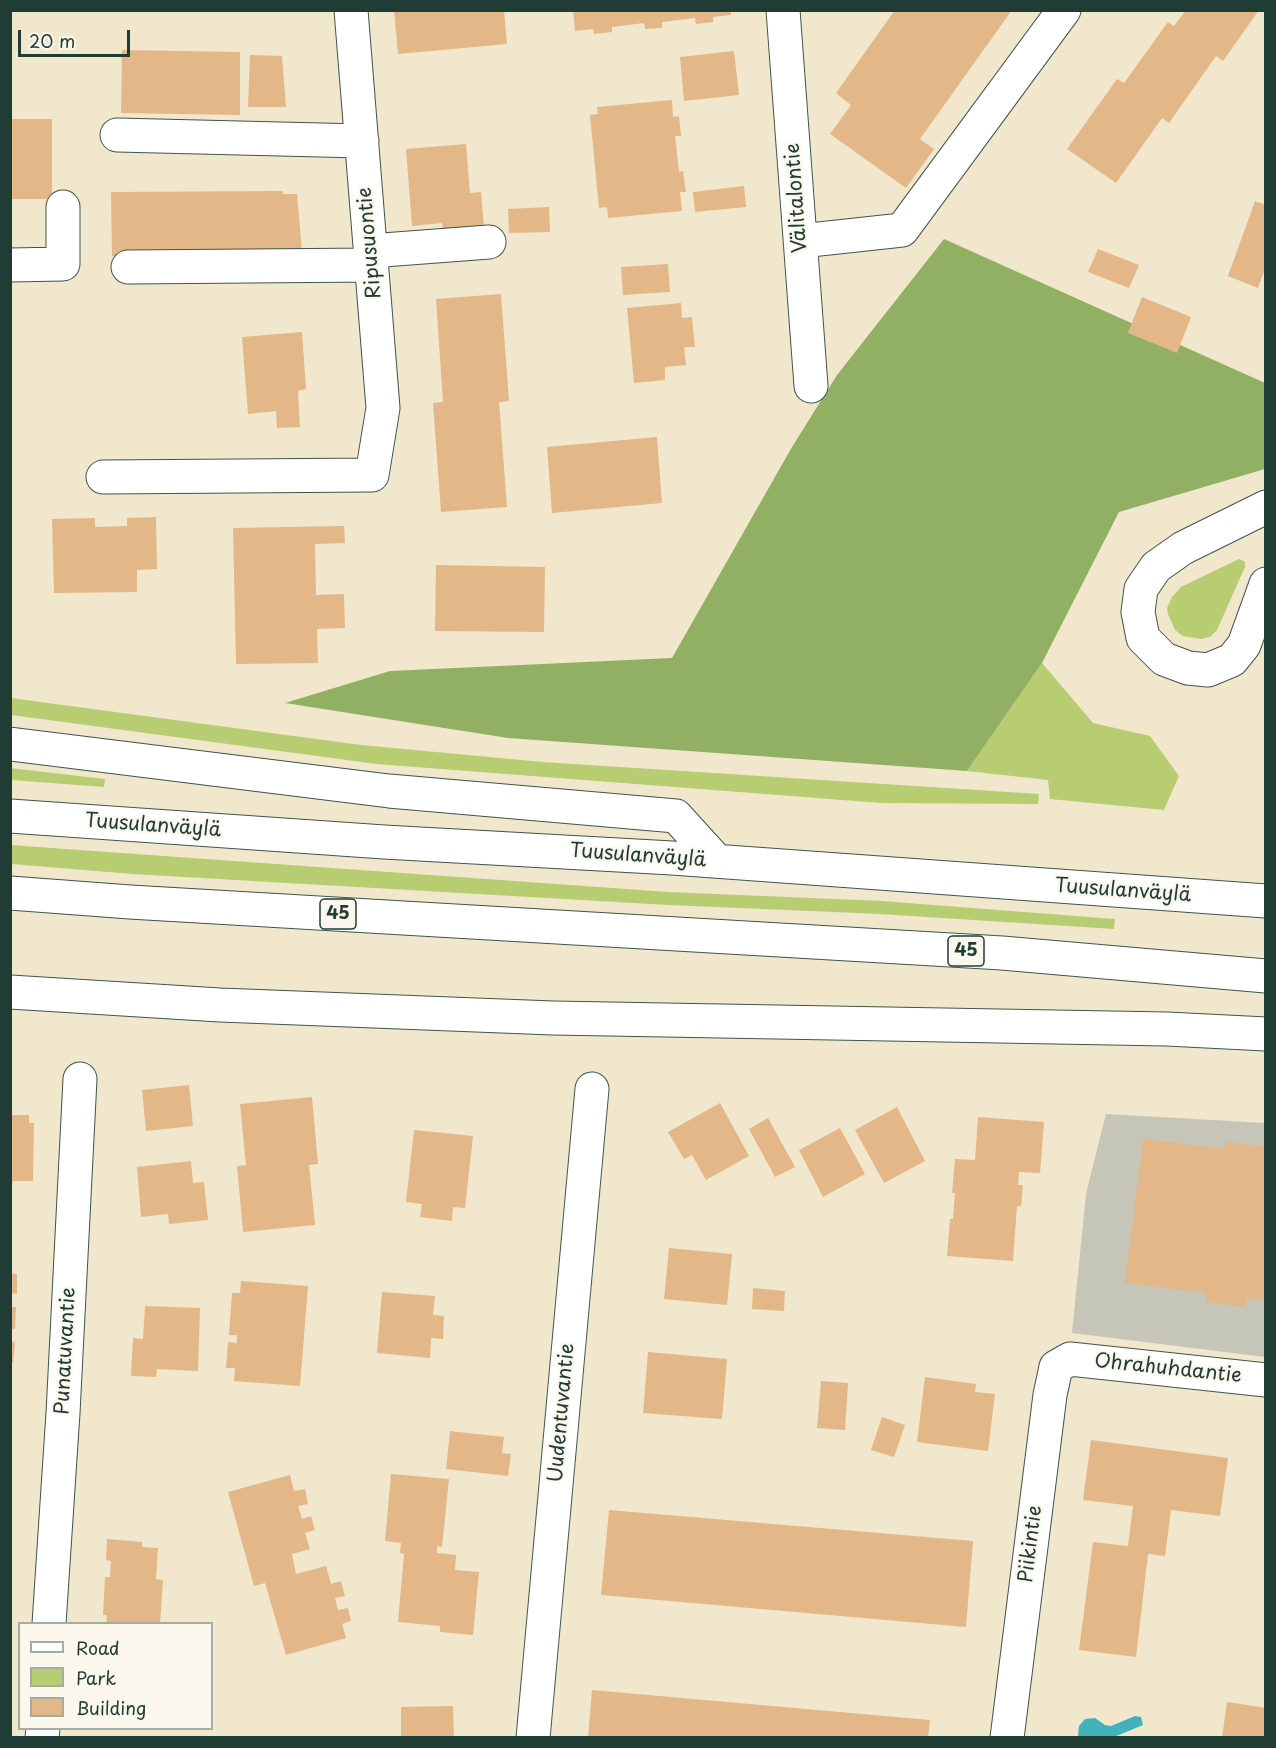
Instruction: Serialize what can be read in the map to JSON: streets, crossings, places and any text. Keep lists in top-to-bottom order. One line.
{"streets":{"main road":["Välitalontie","Ripusuontie","Tuusulanväylä","45","Punatuvantie","Ohrahuhdantie","Uudentuvantie","Piikintie"]},"crossings":[["Ohrahuhdantie","Piikintie"]],"legend":["Road","Park","Building"],"scale_bar":"20 m"}
